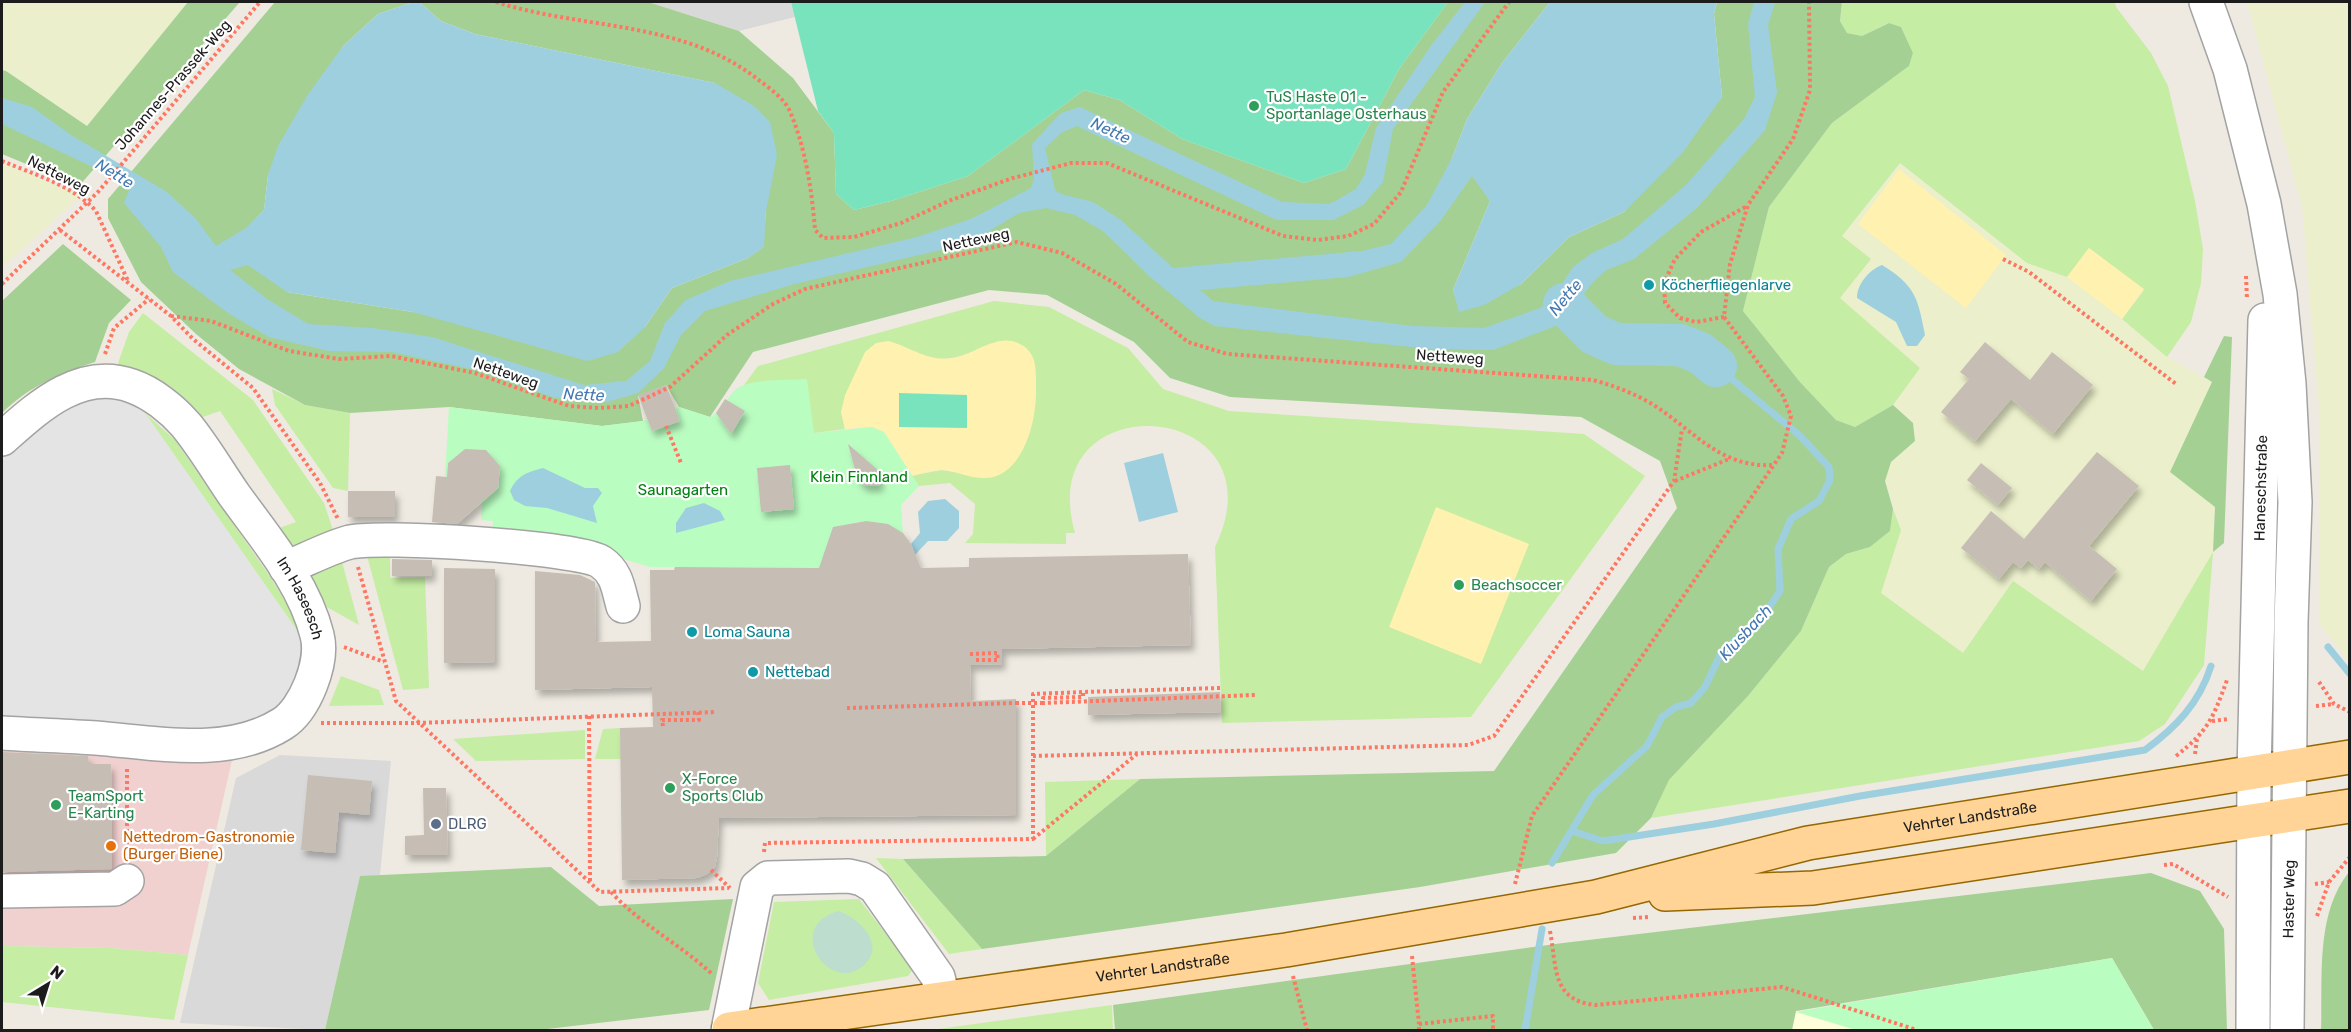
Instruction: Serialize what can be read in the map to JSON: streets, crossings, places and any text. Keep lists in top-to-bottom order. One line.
{"streets":{"main road":["Vehrter Landstraße"],"street":["Haneschstraße","Im Haseesch","Haster Weg"],"path":["Johannes-Prassek-Weg","Netteweg"]},"crossings":[["Johannes-Prassek-Weg","Netteweg"],["Haneschstraße","Vehrter Landstraße"],["Haneschstraße","Haster Weg"],["Vehrter Landstraße","Haster Weg"]],"water":["Nette","Klusbach"],"parks":["Klein Finnland","Saunagarten"],"places":["TuS Haste 01 - Sportanlage Osterhaus","Köcherfliegenlarve","Beachsoccer","Loma Sauna","Nettebad","X-Force Sports Club","TeamSport E-Karting","DLRG","Nettedrom-Gastronomie (Burger Biene)"],"north":"top right"}
